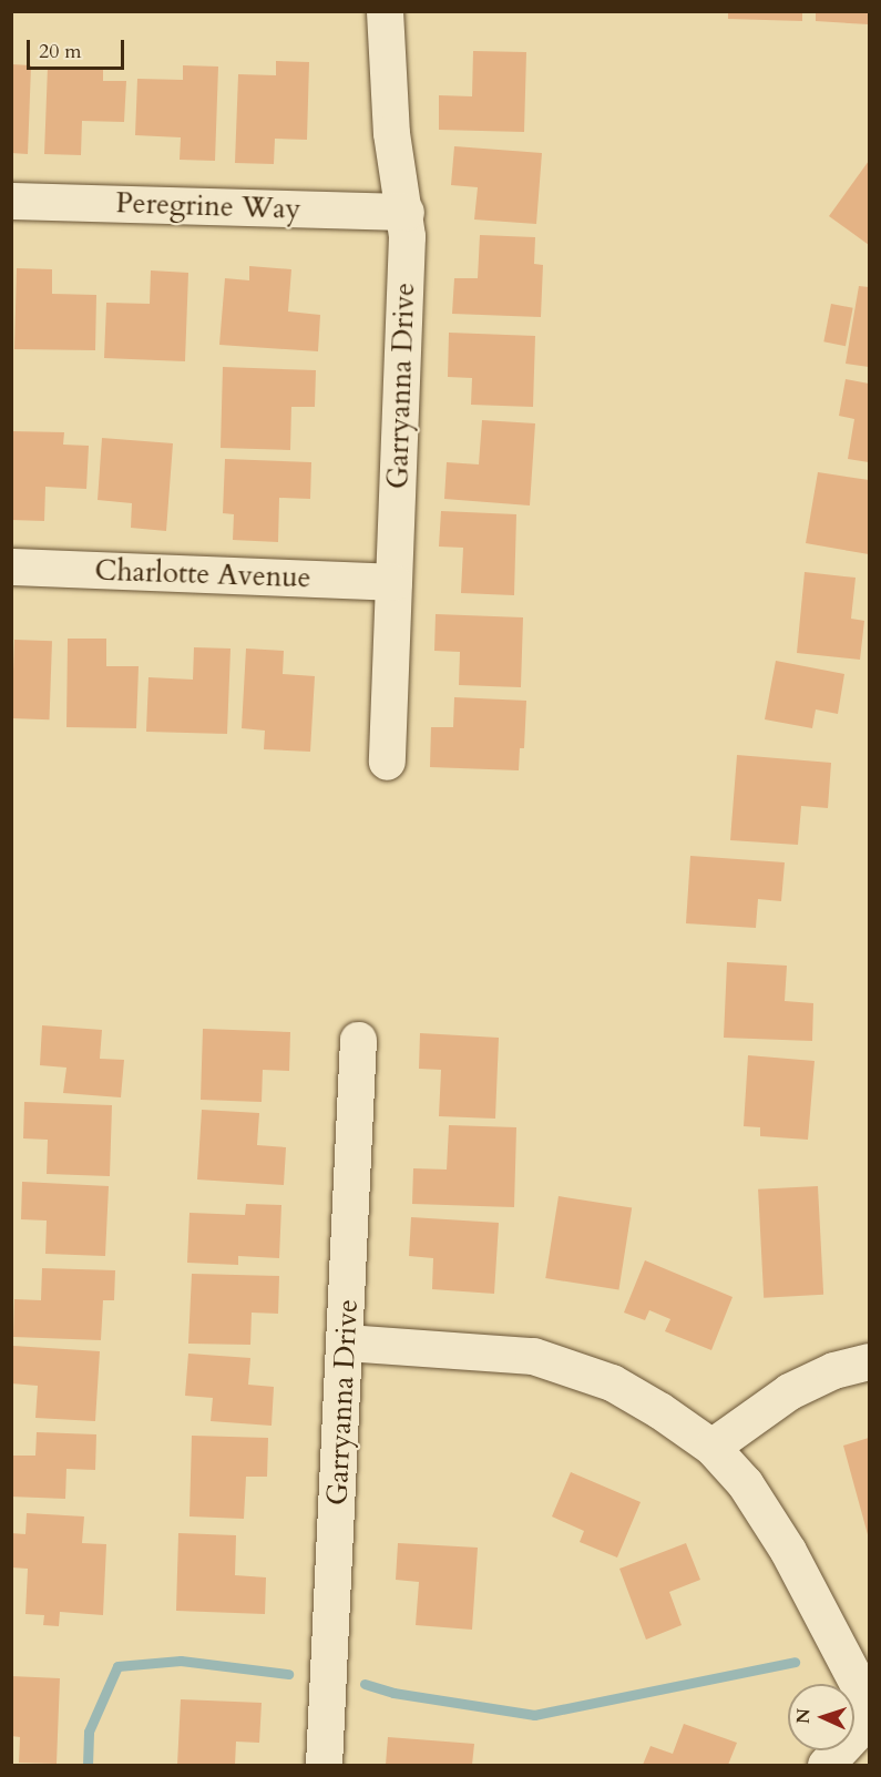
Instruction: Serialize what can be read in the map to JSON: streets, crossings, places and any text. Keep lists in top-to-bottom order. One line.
{"streets":{"street":["Peregrine Way","Garryanna Drive","Charlotte Avenue"]},"crossings":[["Peregrine Way","Garryanna Drive"],["Garryanna Drive","Charlotte Avenue"]],"scale_bar":"20 m","north":"left"}
